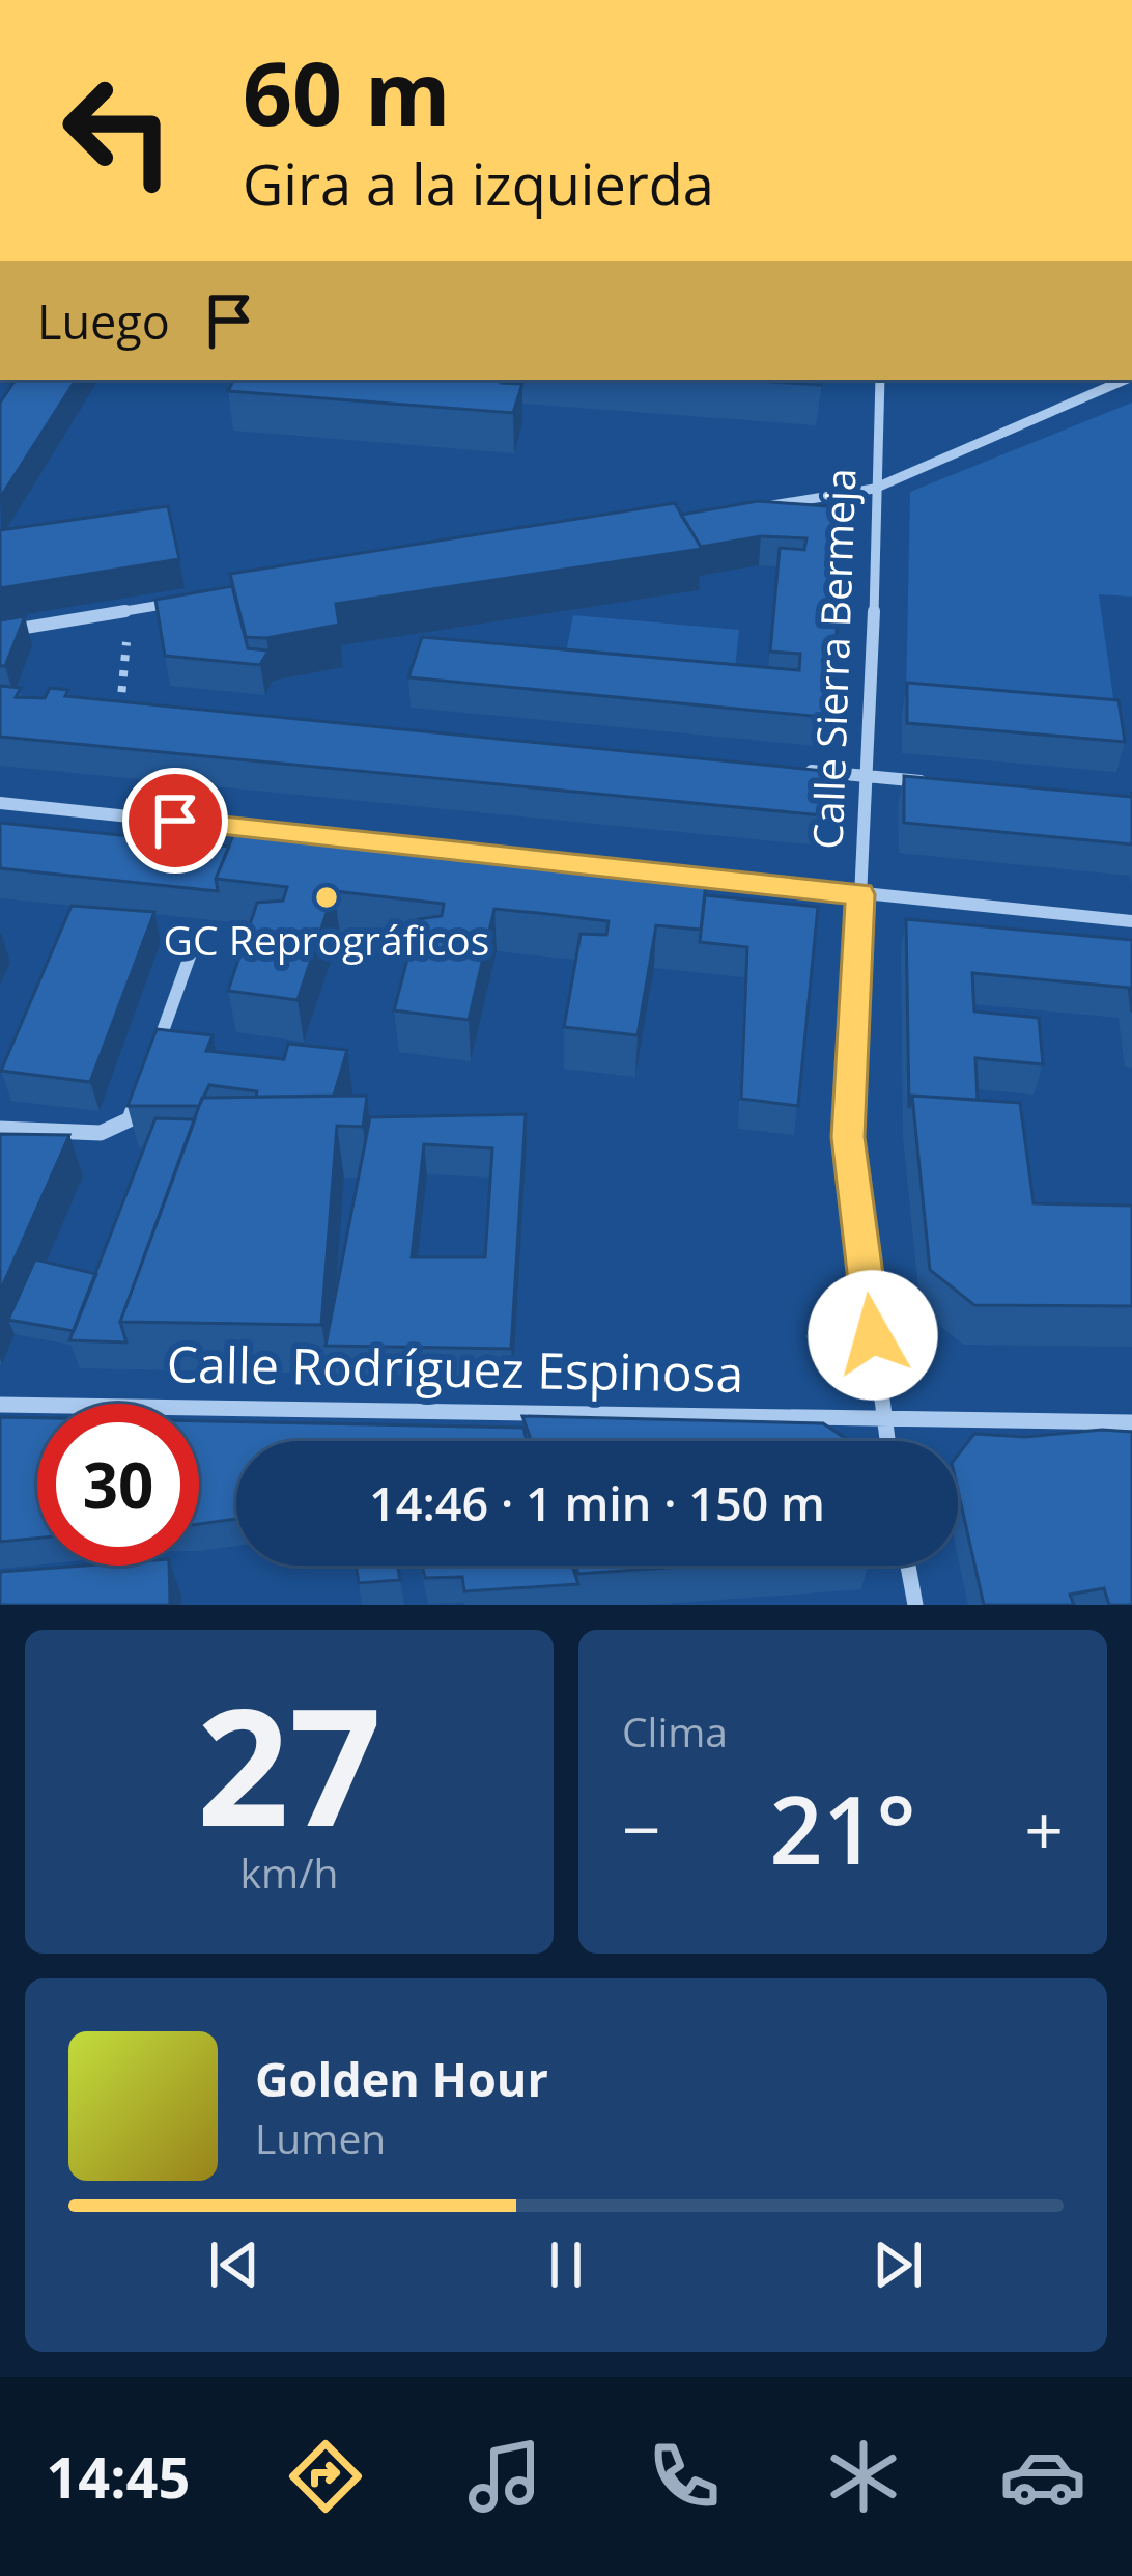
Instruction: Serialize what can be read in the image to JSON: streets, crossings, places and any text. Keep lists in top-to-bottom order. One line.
{"streets":{"street":["Calle Sierra Bermeja","Calle Rodríguez Espinosa"]},"crossings":[["Calle Sierra Bermeja","Calle Rodríguez Espinosa"]],"places":["GC Reprográficos"],"page":{"turn":["60 m","Gira a la izquierda"],"then":"Luego","limit":"30","trip":"14:46 · 1 min · 150 m","tile":[["27","km/h"],"Clima"],"heat":["−","21°","+"],"song":["Golden Hour","Lumen"],"tabs":"14:45"}}
